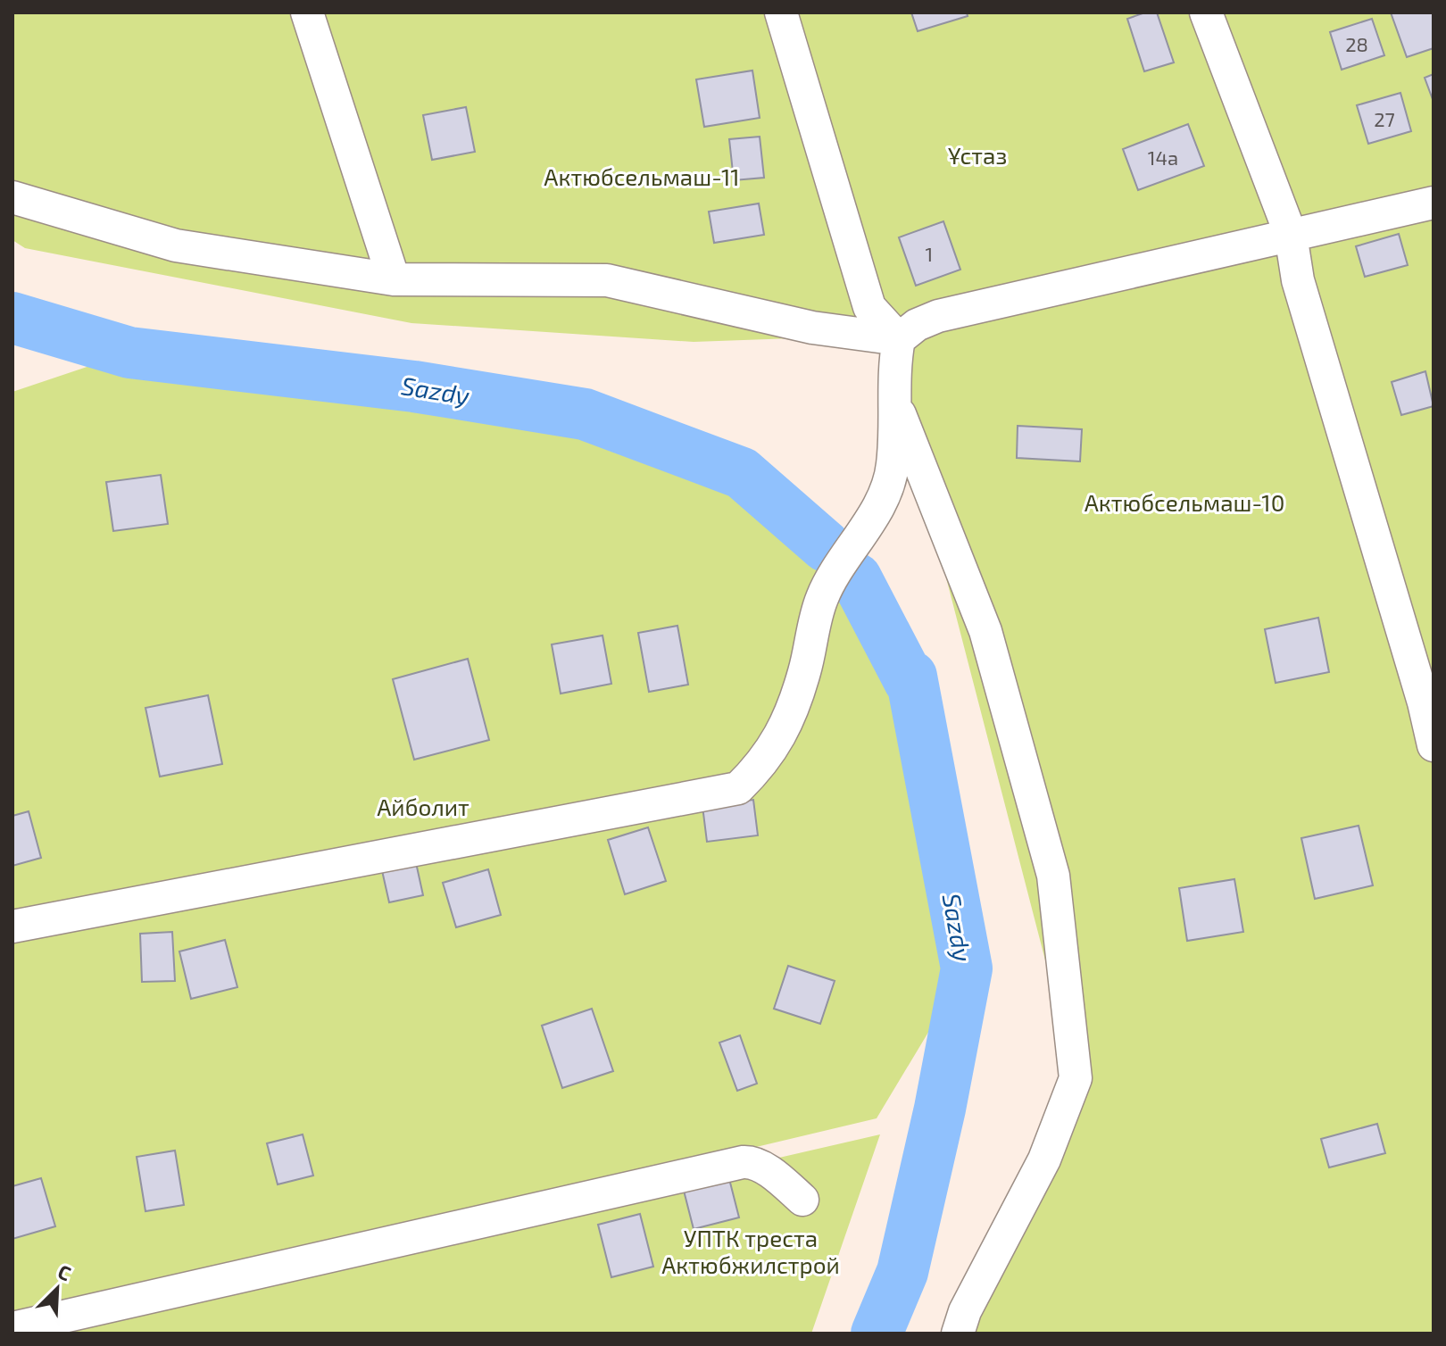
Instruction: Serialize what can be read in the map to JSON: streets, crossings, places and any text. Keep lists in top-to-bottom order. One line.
{"water":["Sazdy"],"parks":["Ұстаз","Актюбсельмаш-11","Актюбсельмаш-10","Айболит","УПТК треста Актюбжилстрой"],"house_numbers":["28","27","14а","1"],"north":"top right"}
